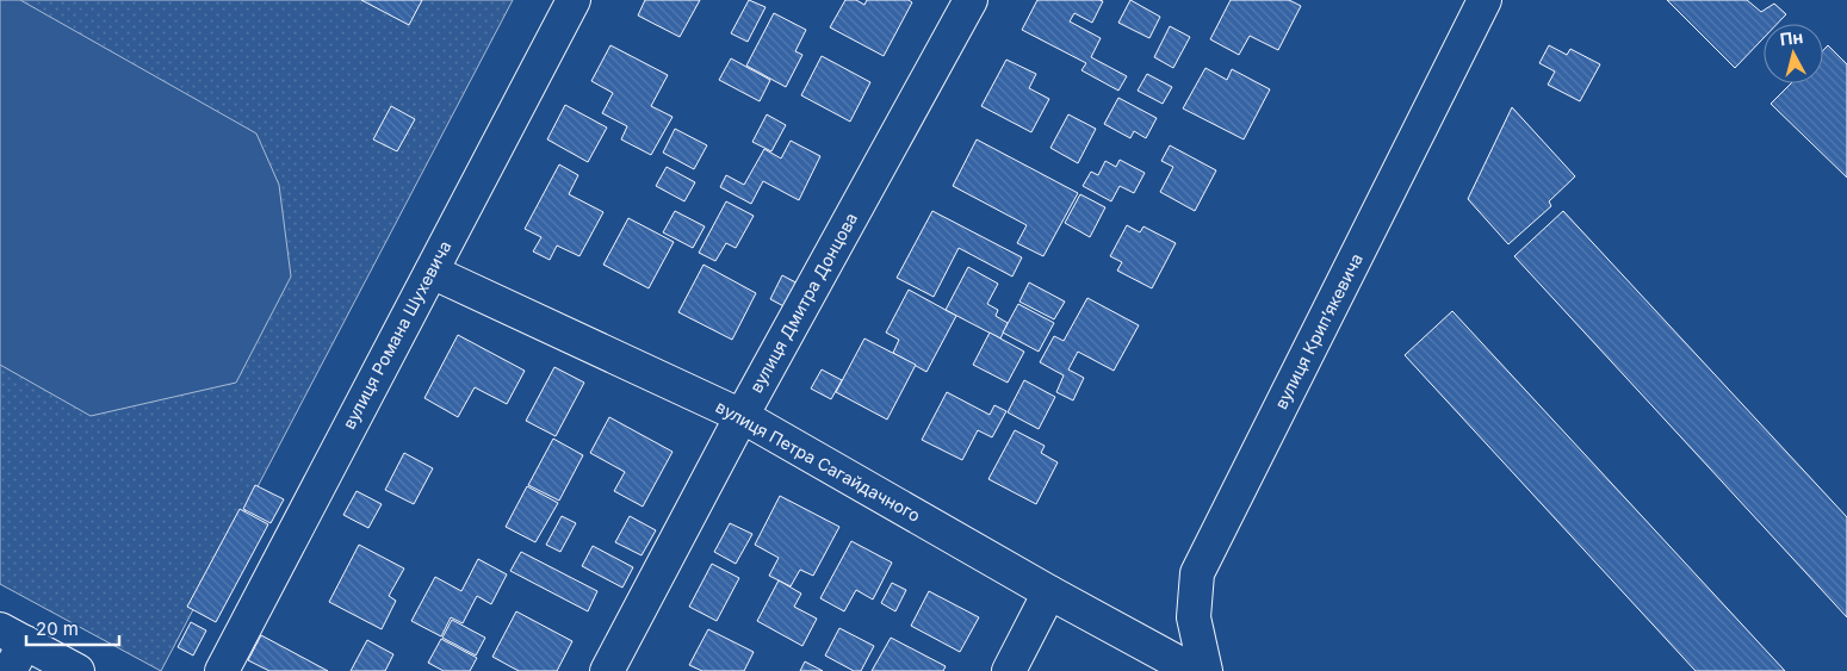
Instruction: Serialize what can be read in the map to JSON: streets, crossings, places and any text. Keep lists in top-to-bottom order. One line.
{"streets":{"street":["вулиця Дмитра Донцова","вулиця Крипʼякевича","вулиця Романа Шухевича","вулиця Петра Сагайдачного"]},"crossings":[["вулиця Дмитра Донцова","вулиця Петра Сагайдачного"],["вулиця Романа Шухевича","вулиця Петра Сагайдачного"]],"scale_bar":"20 m","north":"top"}
